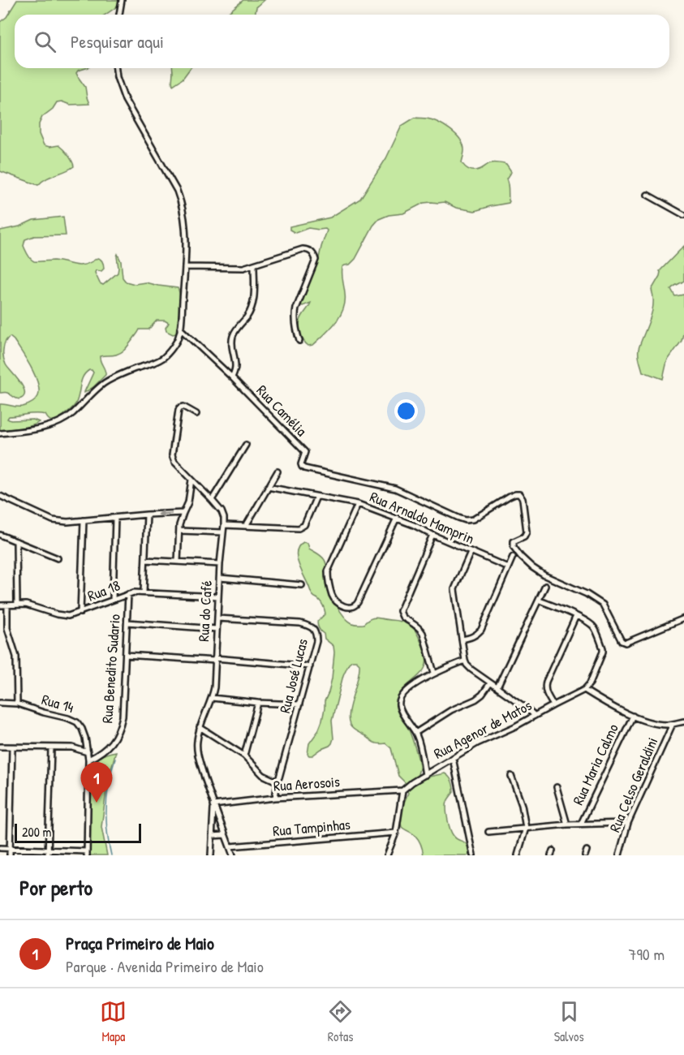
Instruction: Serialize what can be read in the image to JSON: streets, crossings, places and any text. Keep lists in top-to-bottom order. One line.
{"streets":{"street":["Rua Camélia","Rua Arnaldo Mamprin","Rua 18","Rua do Café","Rua Benedito Sudario","Rua José Lucas","Rua 14","Rua Agenor de Matos","Rua Maria Calmo","Rua Aerosois","Rua Celso Geraldini","Rua Tampinhas"]},"crossings":[["Rua 18","Rua do Café"],["Rua 18","Rua Benedito Sudario"],["Rua do Café","Rua José Lucas"],["Rua do Café","Rua Aerosois"],["Rua do Café","Rua Tampinhas"],["Rua José Lucas","Rua Aerosois"],["Rua Agenor de Matos","Rua Aerosois"]],"scale_bar":"200 m","page":{"search":"Pesquisar aqui","pins":"1","scale":"200 m","heading":"Por perto","list":[{"mark":"1","name":"Praça Primeiro de Maio","note":"Parque · Avenida Primeiro de Maio","value":"790 m"}],"nav":["Mapa","Rotas","Salvos"]}}
